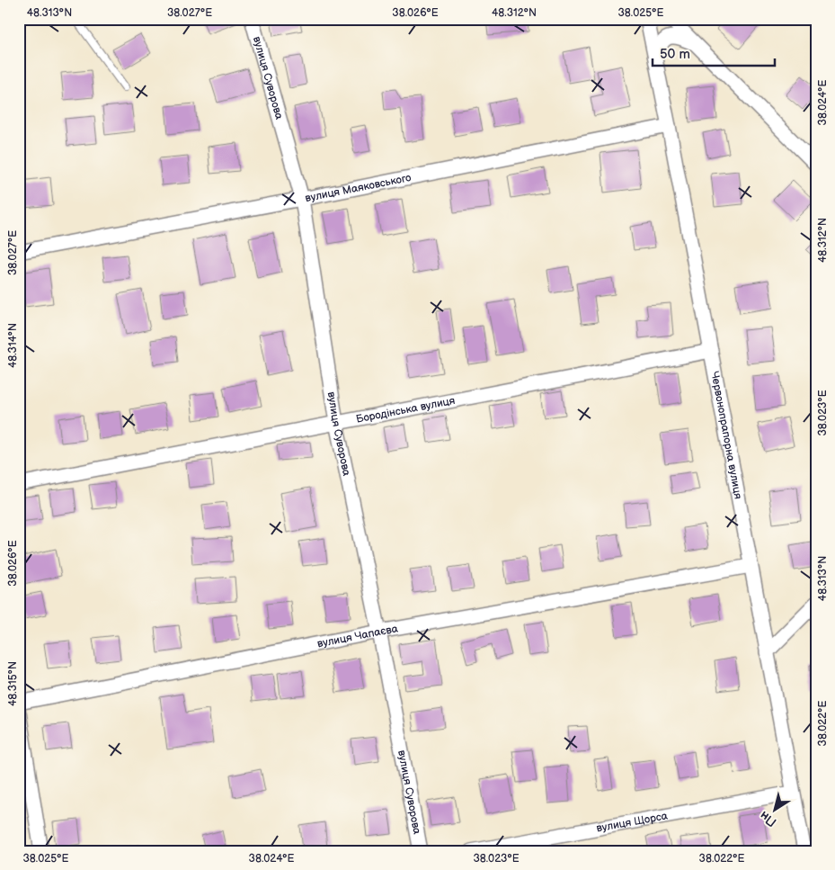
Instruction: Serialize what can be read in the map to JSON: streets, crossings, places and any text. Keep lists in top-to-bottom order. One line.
{"streets":{"street":["вулиця Суворова","вулиця Маяковського","Бородінська вулиця","Червонопрапорна вулиця","вулиця Чапаєва","вулиця Щорса"]},"crossings":[["вулиця Суворова","вулиця Маяковського"],["вулиця Суворова","Бородінська вулиця"],["вулиця Суворова","вулиця Чапаєва"],["вулиця Маяковського","Червонопрапорна вулиця"],["Бородінська вулиця","Червонопрапорна вулиця"],["Червонопрапорна вулиця","вулиця Чапаєва"],["Червонопрапорна вулиця","вулиця Щорса"]],"scale_bar":"50 m","north":"bottom left","coordinates":["48.313°N","38.027°E","38.026°E","48.312°N","38.025°E","38.024°E","48.314°N","38.023°E","48.315°N","38.022°E"]}
